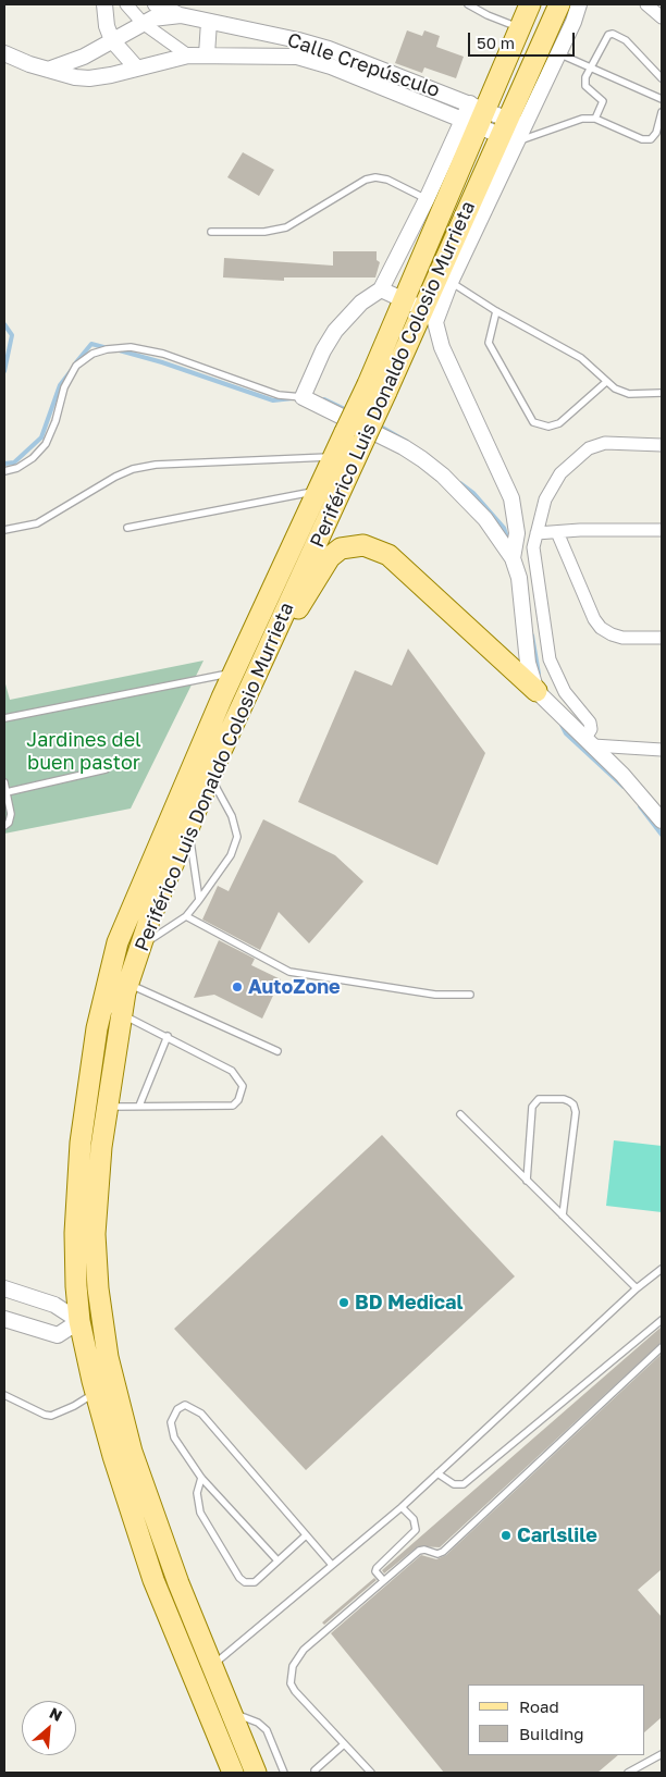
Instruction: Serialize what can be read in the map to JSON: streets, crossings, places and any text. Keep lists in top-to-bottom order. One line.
{"streets":{"main road":["Periférico Luis Donaldo Colosio Murrieta"],"street":["Calle Crepúsculo"]},"crossings":[["Calle Crepúsculo","Periférico Luis Donaldo Colosio Murrieta"]],"parks":["Jardines del buen pastor"],"places":["AutoZone","BD Medical","Carlslile"],"legend":["Road","Building"],"scale_bar":"50 m","north":"top right"}
